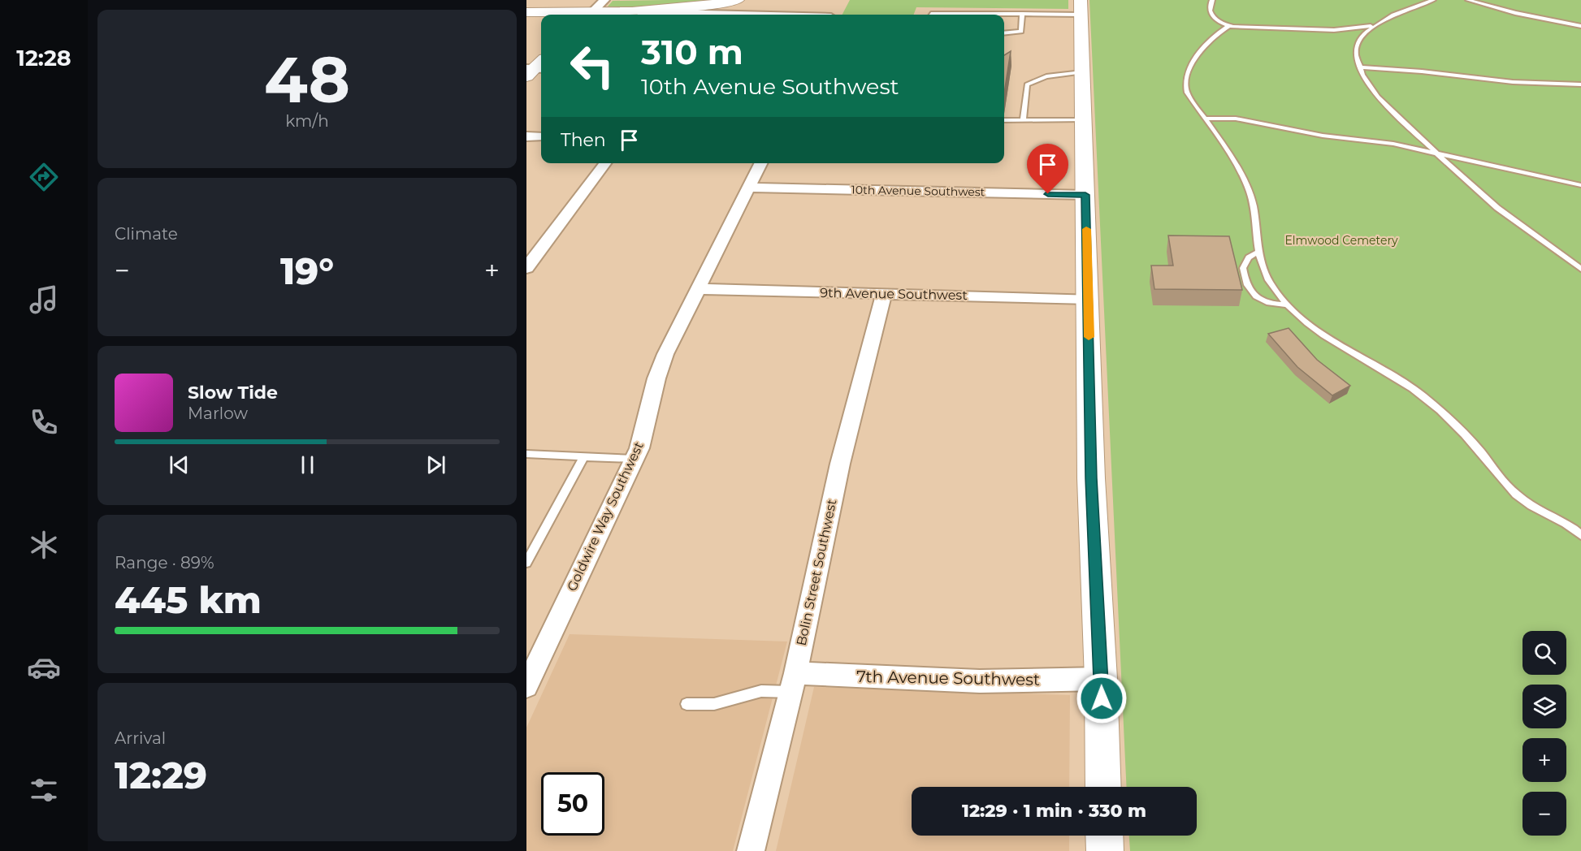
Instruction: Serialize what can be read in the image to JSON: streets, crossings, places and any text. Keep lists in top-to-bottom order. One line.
{"streets":{"street":["10th Avenue Southwest","9th Avenue Southwest","Goldwire Way Southwest","Bolin Street Southwest","7th Avenue Southwest"]},"crossings":[["10th Avenue Southwest","Goldwire Way Southwest"],["9th Avenue Southwest","Goldwire Way Southwest"],["9th Avenue Southwest","Bolin Street Southwest"],["Bolin Street Southwest","7th Avenue Southwest"]],"parks":["Elmwood Cemetery"],"page":{"tabs":"12:28","tile":[["48","km/h"],"Climate",["Range · 89%","445 km"],["Arrival","12:29"]],"turn":["310 m","10th Avenue Southwest"],"then":"Then","heat":["−","19°","+"],"song":["Slow Tide","Marlow"],"map_buttons":["+","−"],"limit":"50","trip":"12:29 · 1 min · 330 m"}}
